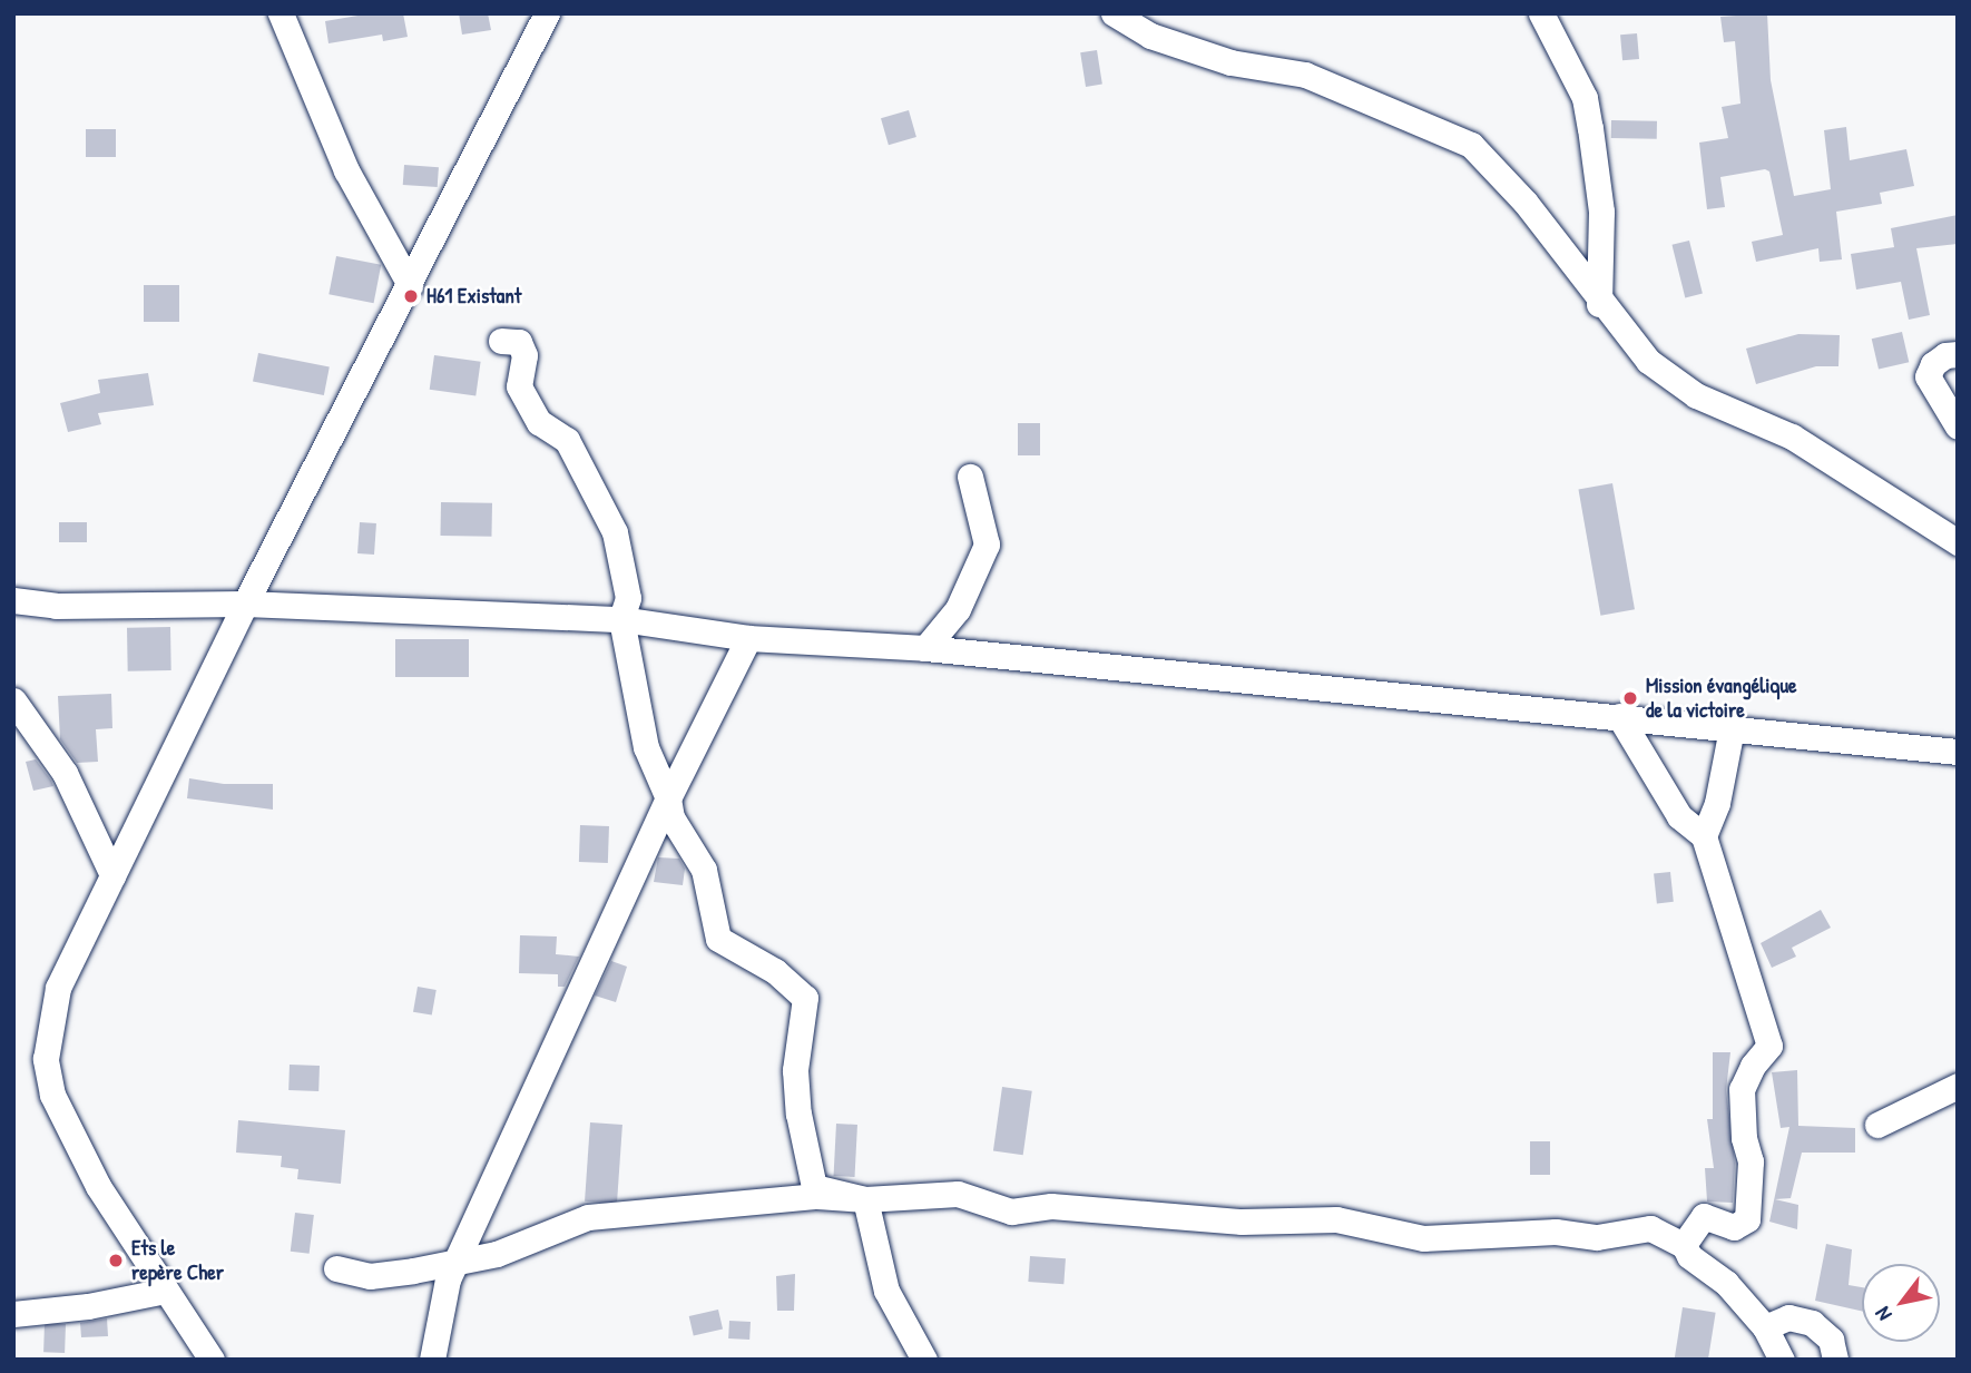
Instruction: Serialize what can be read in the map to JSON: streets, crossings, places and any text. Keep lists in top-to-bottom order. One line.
{"places":["H61 Existant","Mission évangélique de la victoire","Ets le repère Cher"],"north":"bottom left"}
